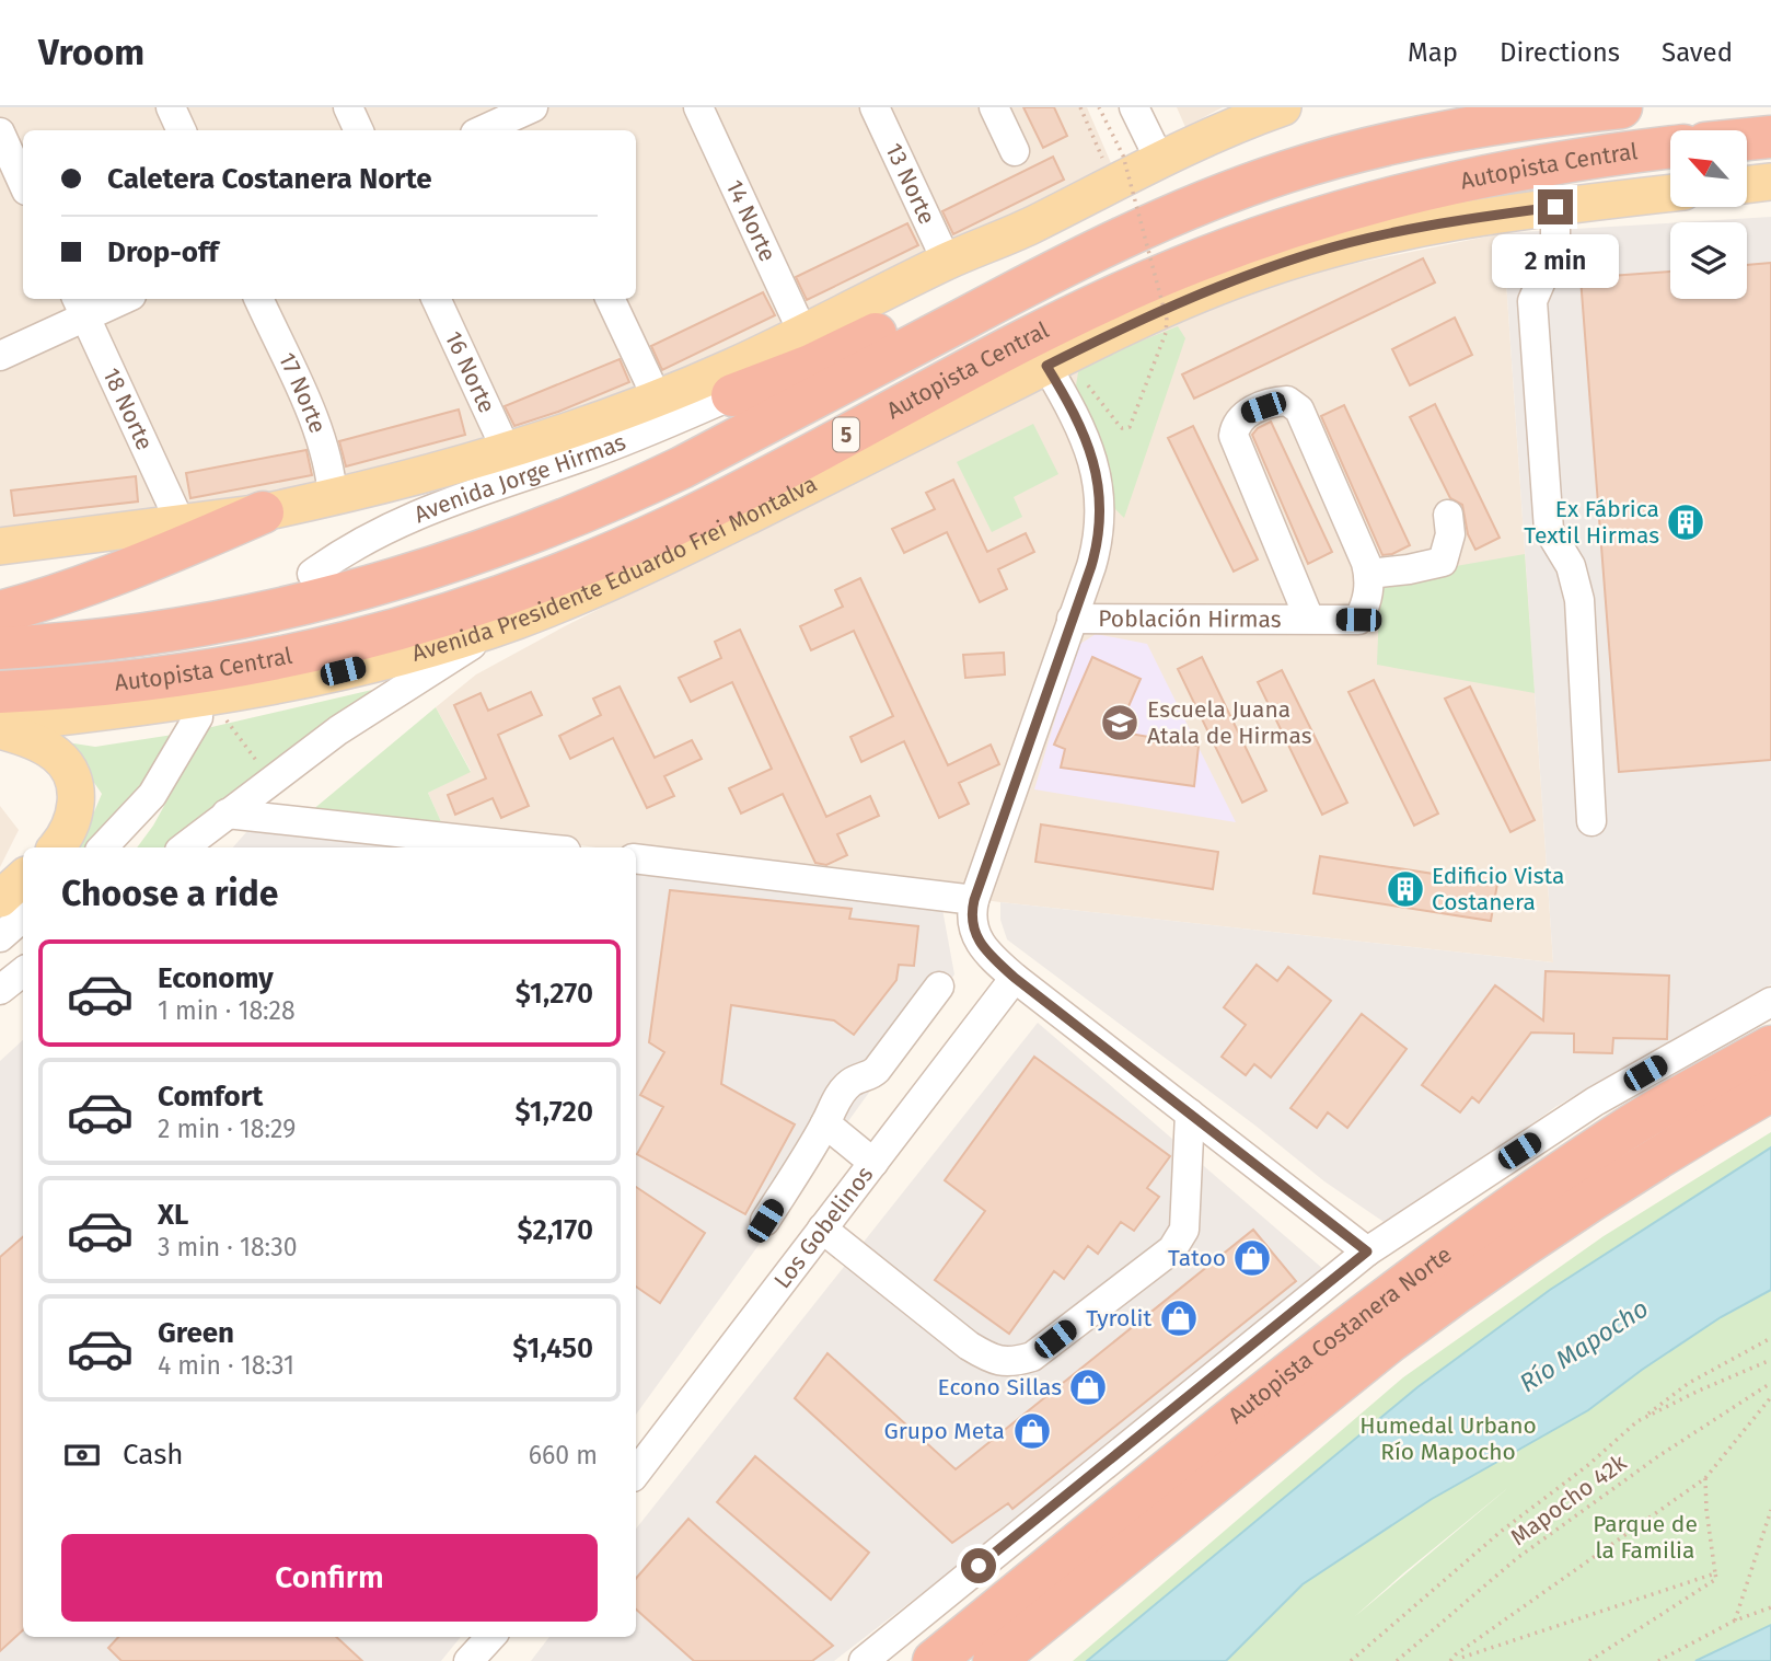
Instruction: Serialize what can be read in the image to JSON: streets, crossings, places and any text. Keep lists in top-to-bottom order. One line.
{"streets":{"highway":["Autopista Central","5","Autopista Costanera Norte"],"main road":["Avenida Presidente Eduardo Frei Montalva"],"street":["13 Norte","14 Norte","16 Norte","17 Norte","18 Norte","Avenida Jorge Hirmas","Población Hirmas","Los Gobelinos"],"path":["Mapocho 42k"]},"water":["Río Mapocho"],"parks":["Humedal Urbano Río Mapocho","Parque de la Familia"],"places":{"building":["Ex Fábrica Textil Hirmas","Edificio Vista Costanera"],"school or university":["Escuela Juana Atala de Hirmas"],"shop":["Tatoo","Tyrolit","Econo Sillas","Grupo Meta"]},"north":"top left","page":{"header":"Vroom","nav":["Map","Directions","Saved"],"banner":["Caletera Costanera Norte","Drop-off"],"bubble":"2 min","heading":"Choose a ride","list":[{"name":"Economy","note":"1 min · 18:28","value":"$1,270"},{"name":"Comfort","note":"2 min · 18:29","value":"$1,720"},{"name":"XL","note":"3 min · 18:30","value":"$2,170"},{"name":"Green","note":"4 min · 18:31","value":"$1,450"}],"pay":["Cash","660 m"],"buttons":"Confirm"}}
